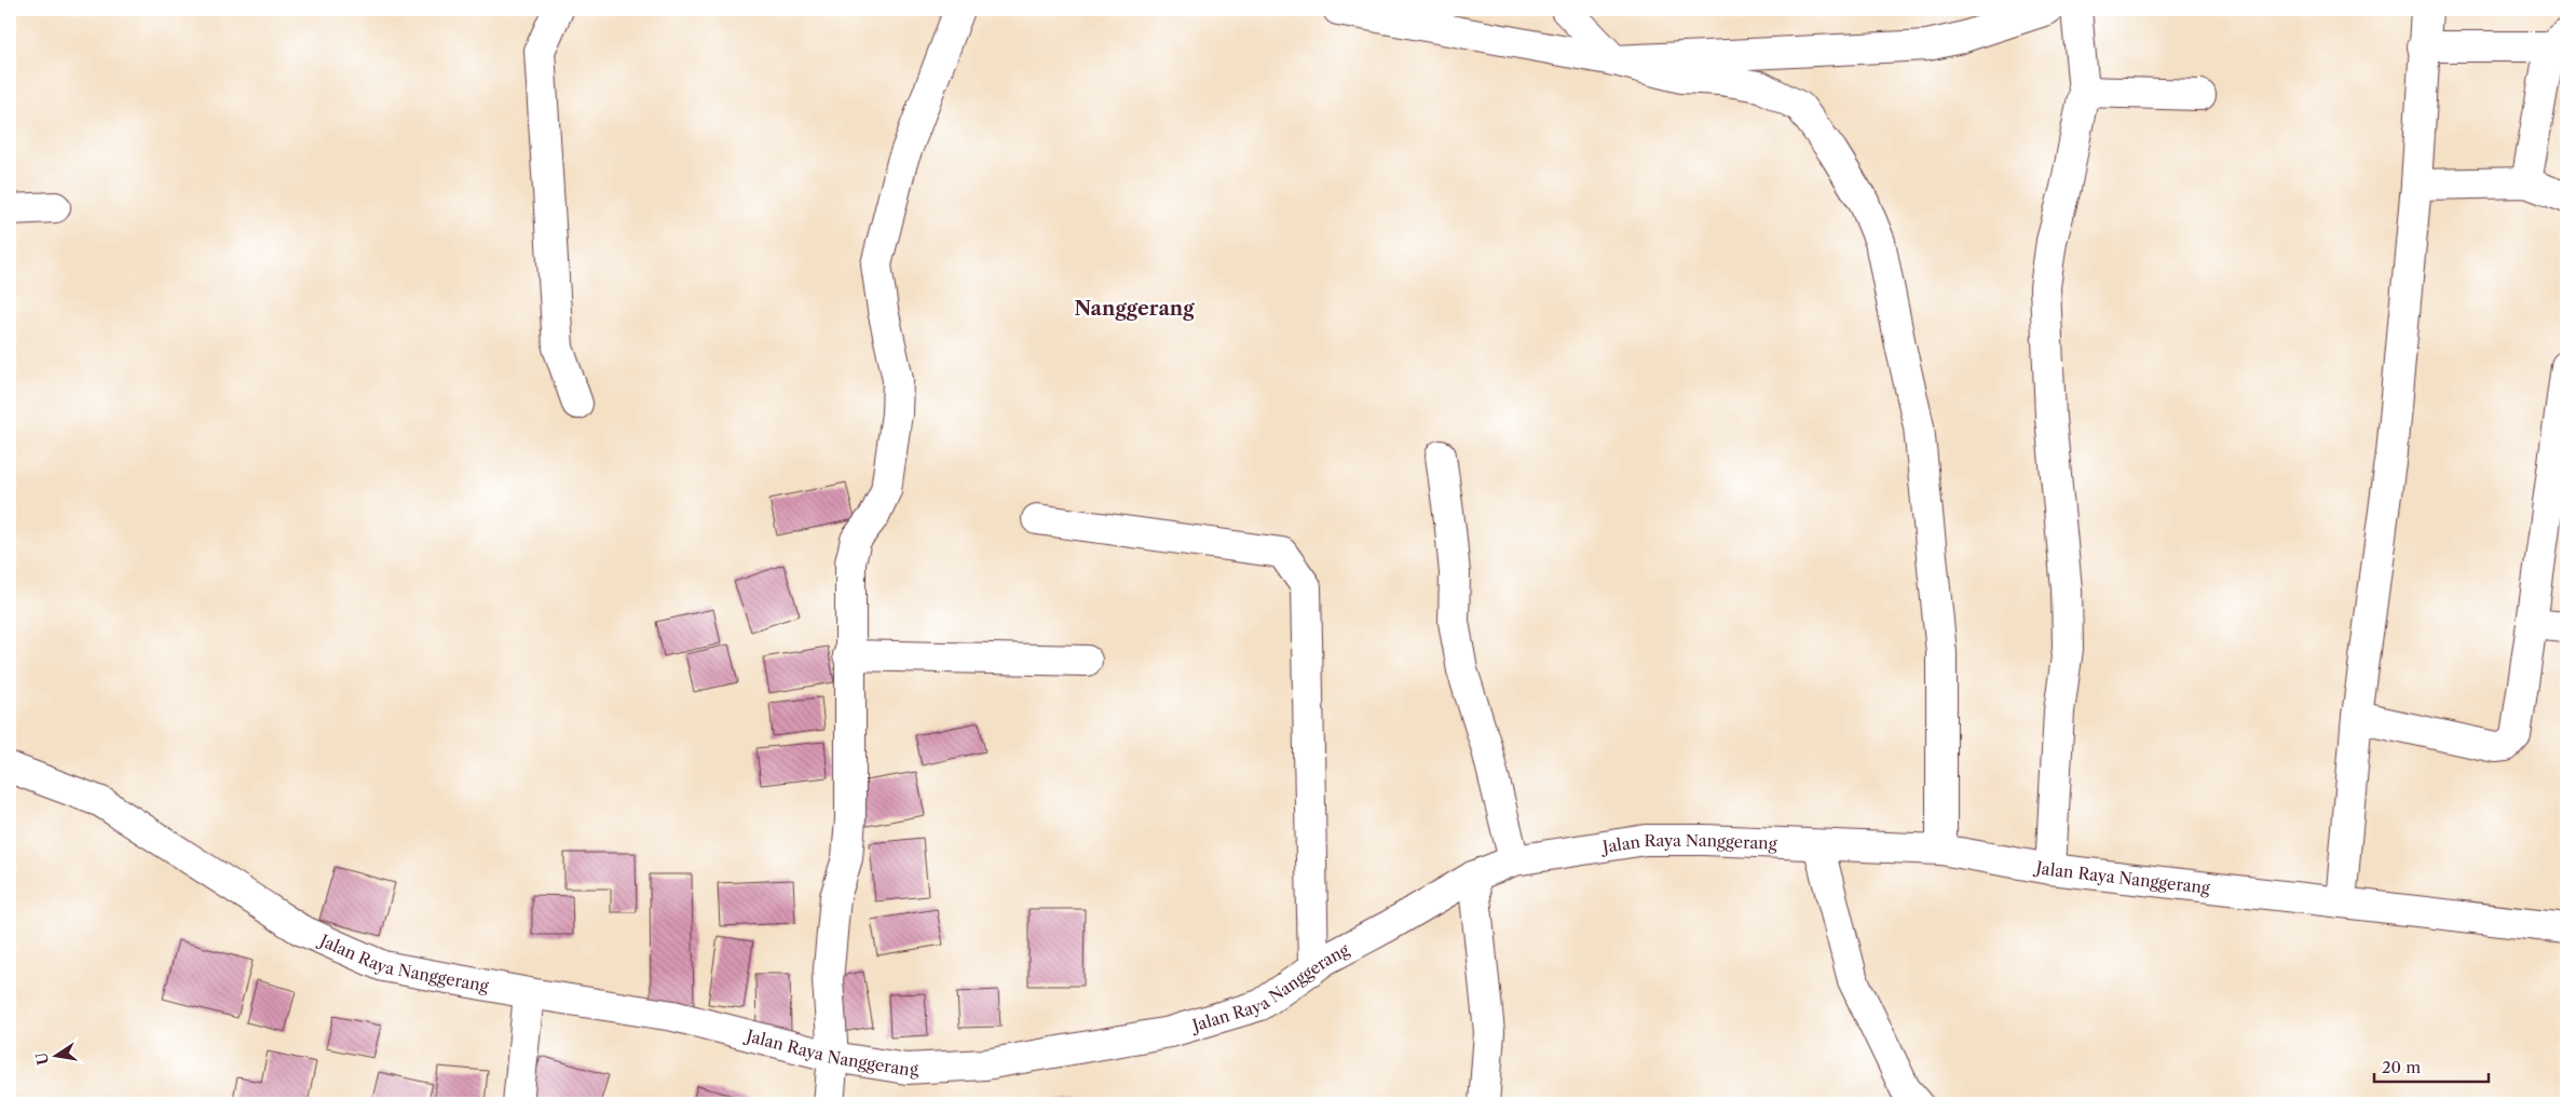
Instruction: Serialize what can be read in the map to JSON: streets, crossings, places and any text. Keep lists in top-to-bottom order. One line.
{"streets":{"street":["Jalan Raya Nanggerang"]},"districts":["Nanggerang"],"scale_bar":"20 m","north":"left"}
